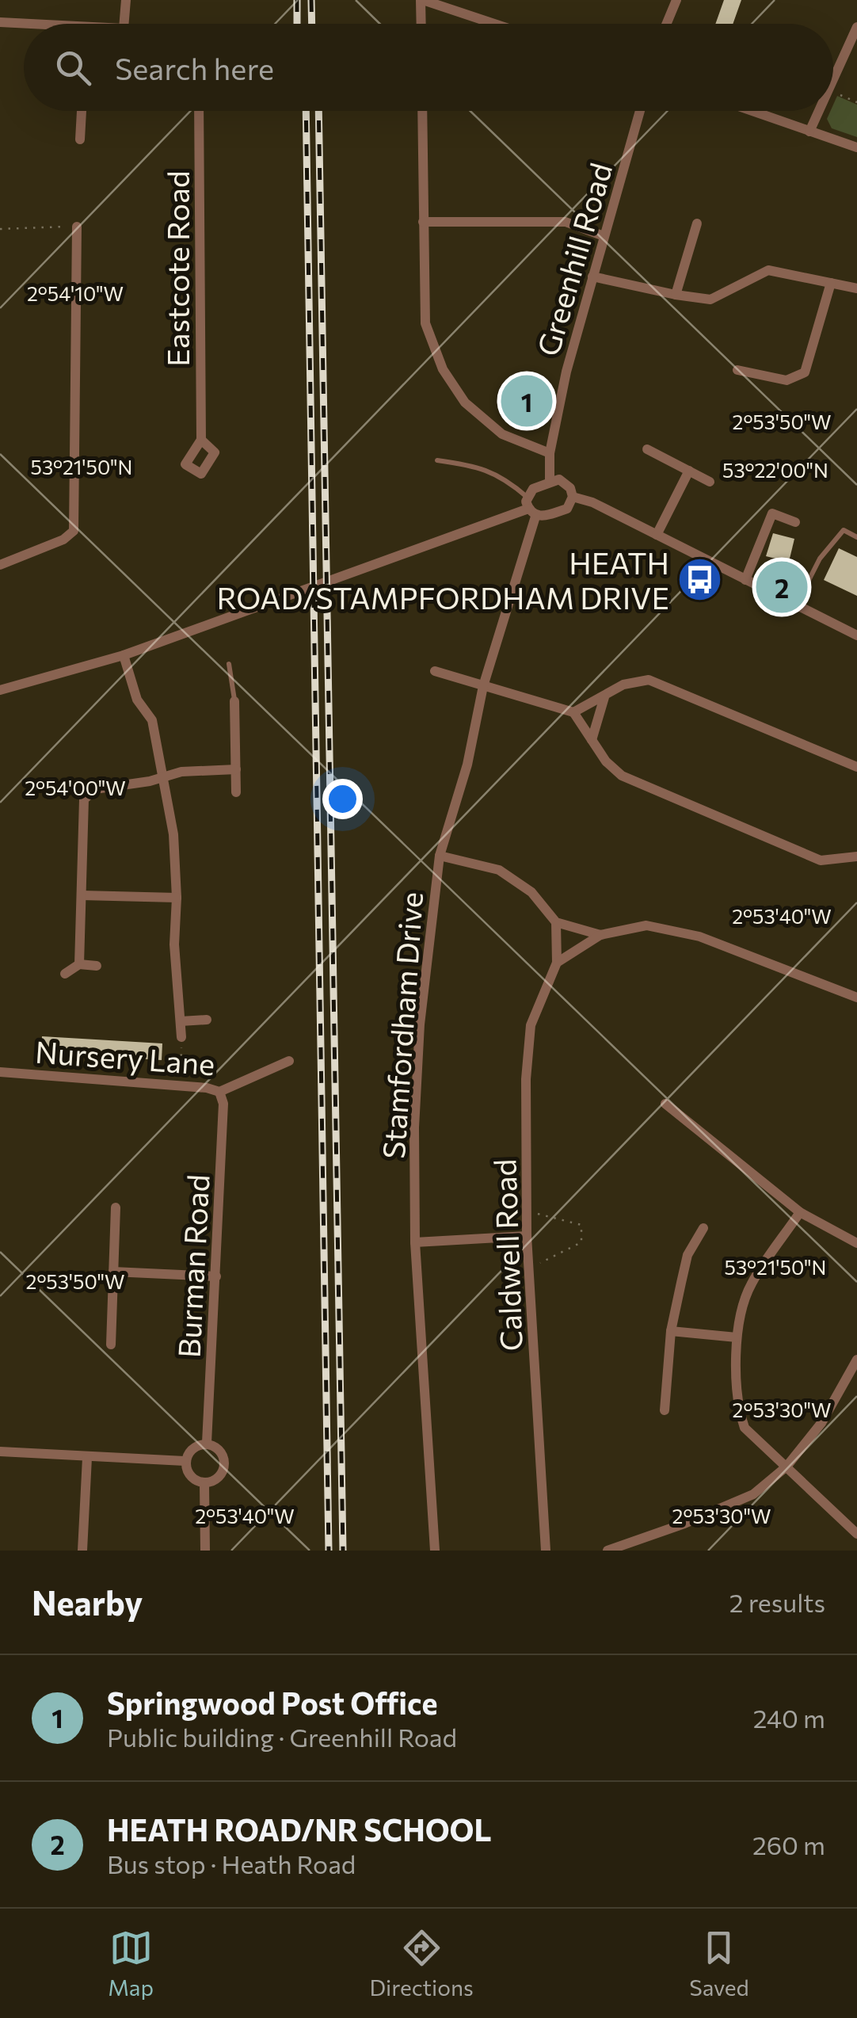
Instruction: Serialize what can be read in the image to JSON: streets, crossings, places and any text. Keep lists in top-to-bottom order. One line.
{"streets":{"street":["Greenhill Road","Eastcote Road","Stamfordham Drive","Nursery Lane","Caldwell Road","Burman Road"]},"crossings":[["Nursery Lane","Burman Road"]],"places":{"bus stop":["HEATH ROAD/STAMPFORDHAM DRIVE"]},"page":{"search":"Search here","pins":["1","2"],"heading":["Nearby","2 results"],"list":[{"mark":"1","name":"Springwood Post Office","note":"Public building · Greenhill Road","value":"240 m"},{"mark":"2","name":"HEATH ROAD/NR SCHOOL","note":"Bus stop · Heath Road","value":"260 m"}],"nav":["Map","Directions","Saved"]},"coordinates":["2°54'10\"W","2°53'50\"W","53°21'50\"N","53°22'00\"N","2°54'00\"W","2°53'40\"W","2°53'30\"W"]}
